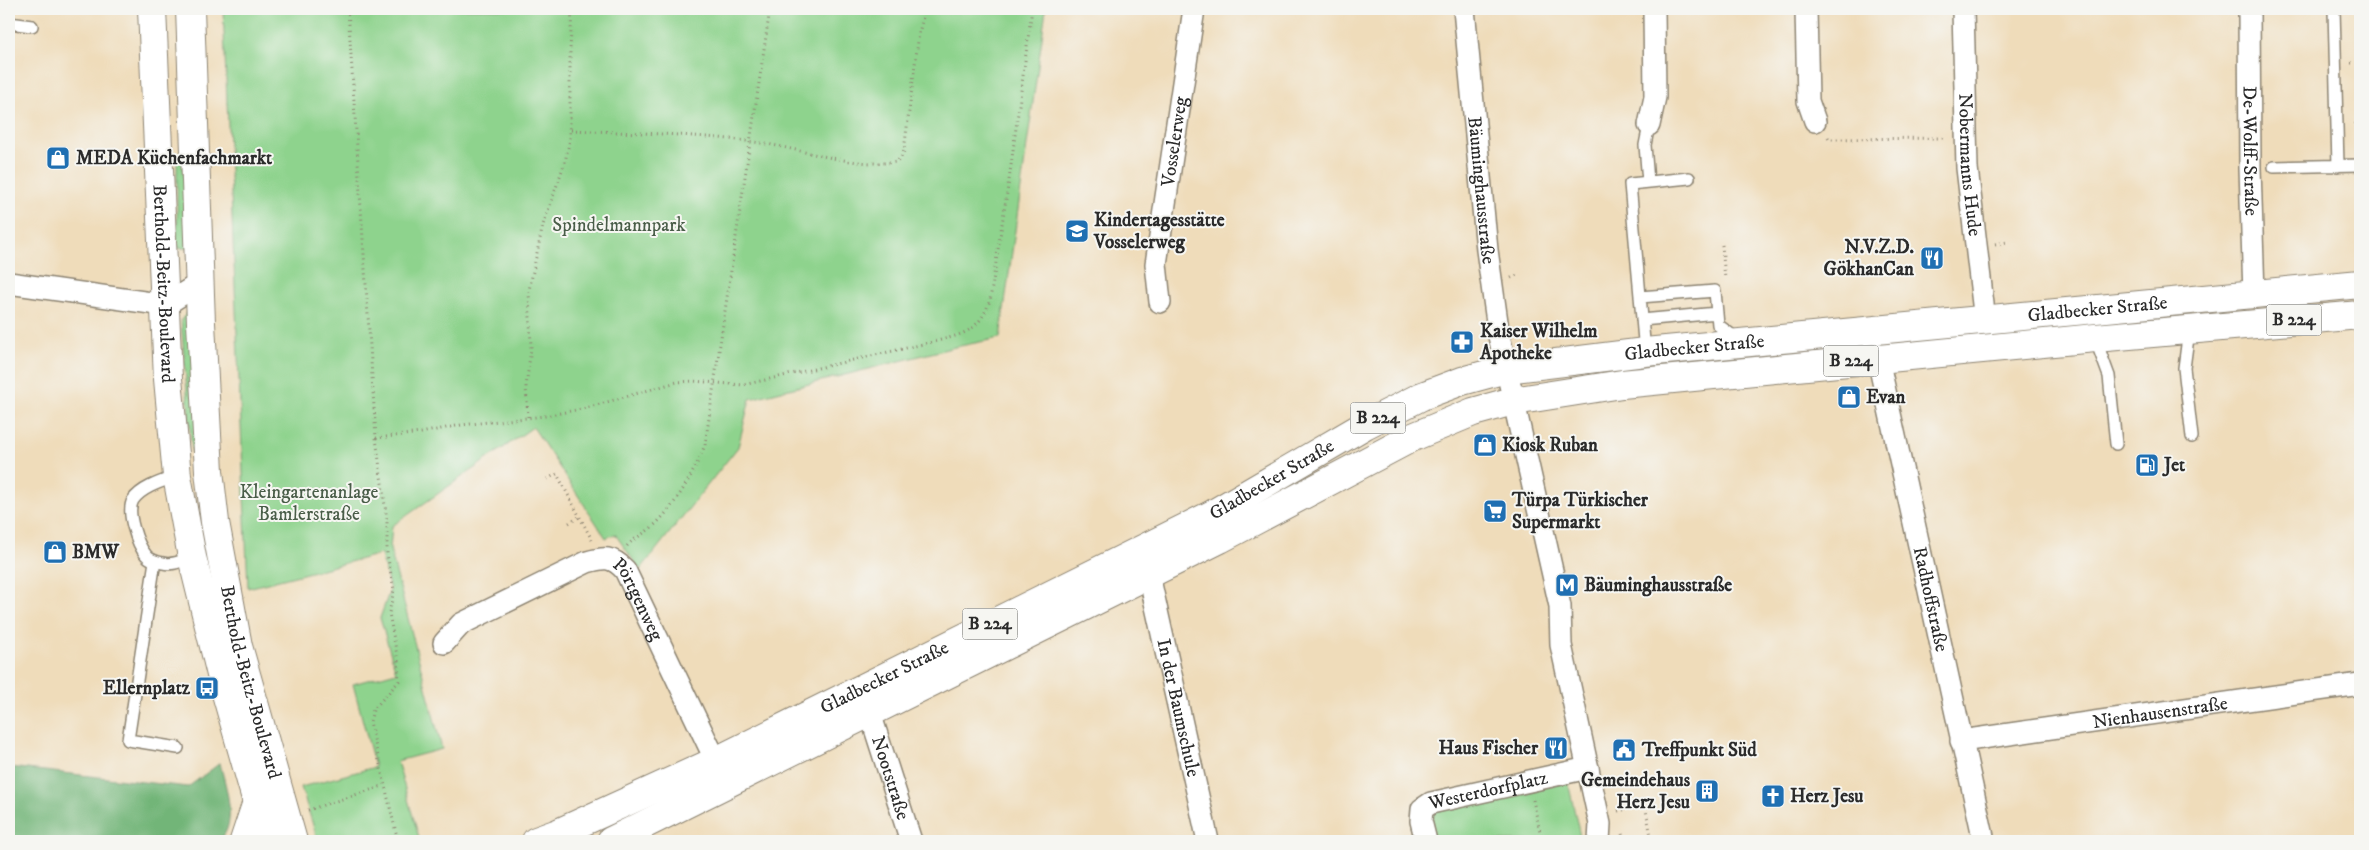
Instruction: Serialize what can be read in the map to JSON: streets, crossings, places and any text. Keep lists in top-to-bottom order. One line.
{"streets":{"main road":["Berthold-Beitz-Boulevard","Gladbecker Straße","B 224"],"street":["Vosselerweg","De-Wolff-Straße","Nobermanns Hude","Bäuminghausstraße","Radhoffstraße","Pörtgenweg","In der Baumschule","Nienhausenstraße","Nootstraße","Westerdorfplatz"]},"crossings":[["De-Wolff-Straße","Gladbecker Straße"],["Nobermanns Hude","Gladbecker Straße"],["Bäuminghausstraße","Gladbecker Straße"],["Bäuminghausstraße","Westerdorfplatz"],["Gladbecker Straße","Radhoffstraße"],["Gladbecker Straße","Pörtgenweg"],["Gladbecker Straße","In der Baumschule"],["Gladbecker Straße","Nootstraße"],["Radhoffstraße","Nienhausenstraße"]],"parks":["Spindelmannpark","Kleingartenanlage Bamlerstraße"],"places":{"shop":["MEDA Küchenfachmarkt","Evan","Kiosk Ruban","BMW"],"school or university":["Kindertagesstätte Vosselerweg"],"restaurant":["N.V.Z.D. GökhanCan","Haus Fischer"],"pharmacy":["Kaiser Wilhelm Apotheke"],"fuel station":["Jet"],"supermarket":["Türpa Türkischer Supermarkt"],"metro station":["Bäuminghausstraße"],"bus stop":["Ellernplatz"],"public building":["Treffpunkt Süd"],"building":["Gemeindehaus Herz Jesu"],"church":["Herz Jesu"]}}
